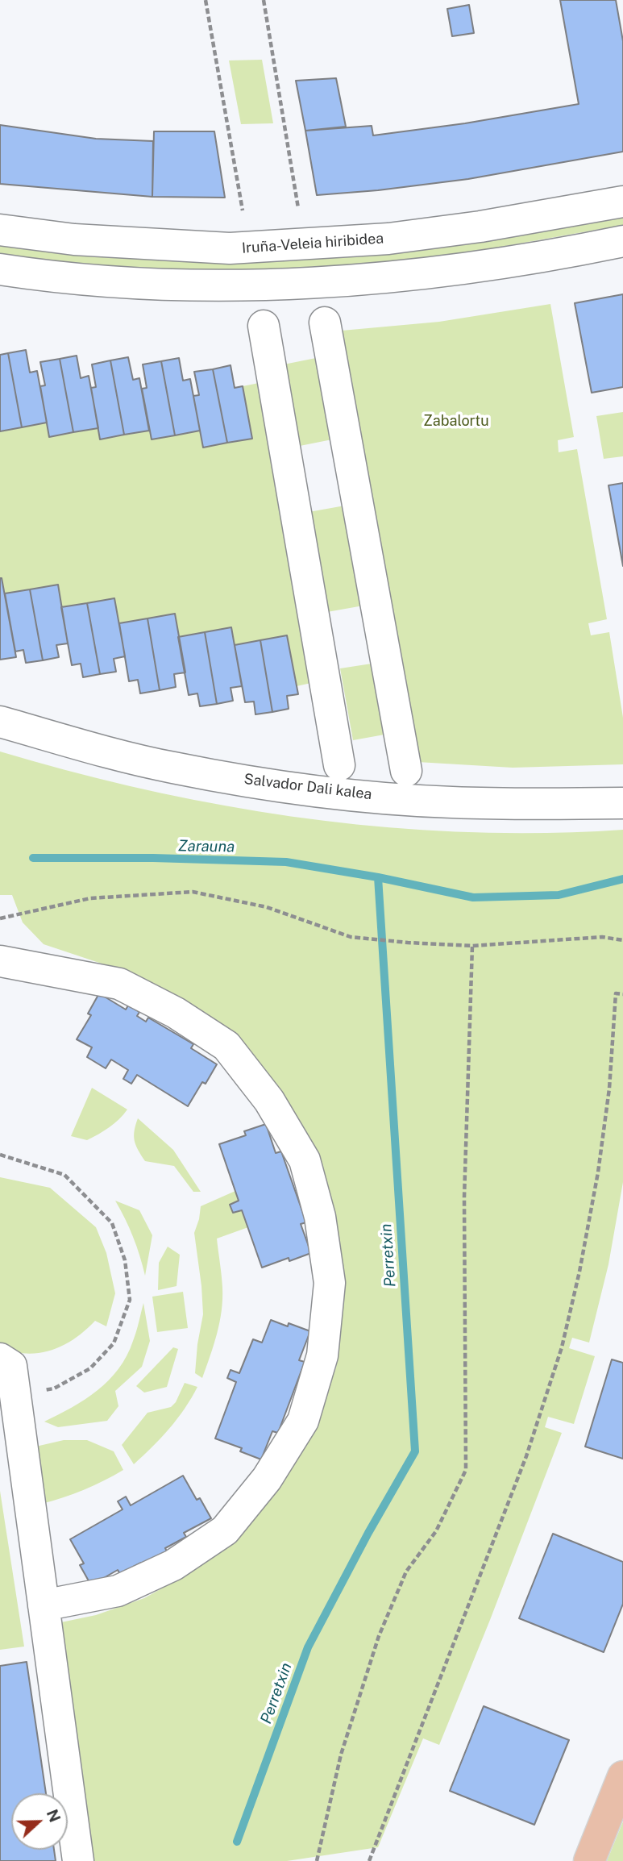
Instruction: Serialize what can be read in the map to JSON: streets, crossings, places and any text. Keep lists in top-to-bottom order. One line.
{"streets":{"street":["Iruña-Veleia hiribidea","Salvador Dali kalea"]},"water":["Zarauna","Perretxin"],"parks":["Zabalortu"],"north":"right"}
